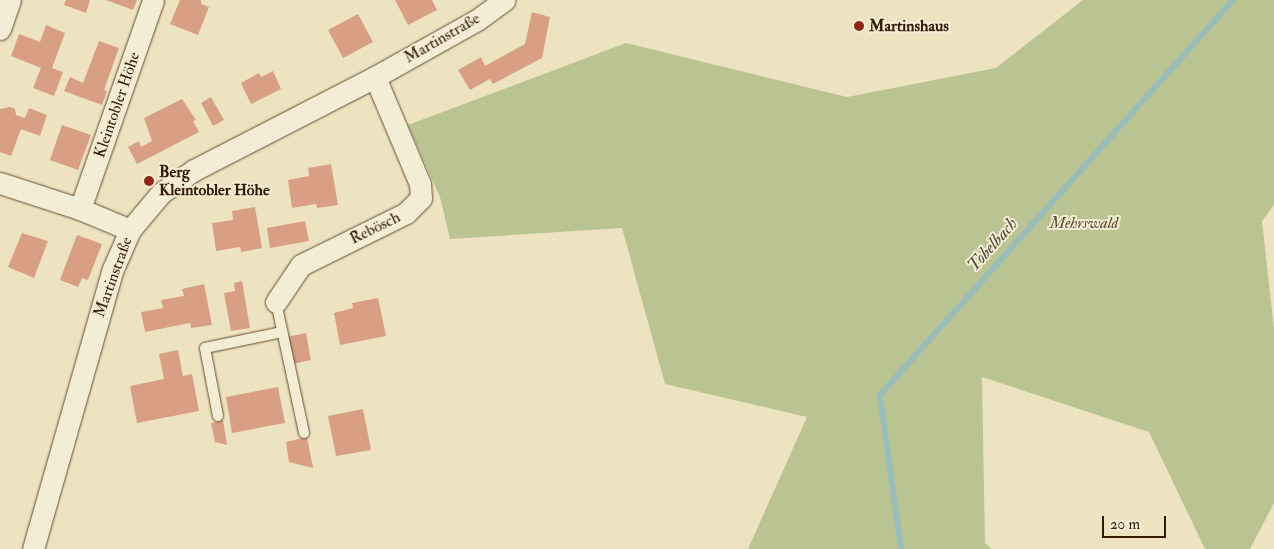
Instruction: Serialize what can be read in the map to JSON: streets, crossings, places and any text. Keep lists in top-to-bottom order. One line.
{"streets":{"street":["Martinstraße","Kleintobler Höhe","Rebösch"]},"crossings":[["Martinstraße","Rebösch"]],"water":["Tobelbach"],"parks":["Mehrswald"],"places":["Martinshaus","Berg Kleintobler Höhe"],"scale_bar":"20 m"}
